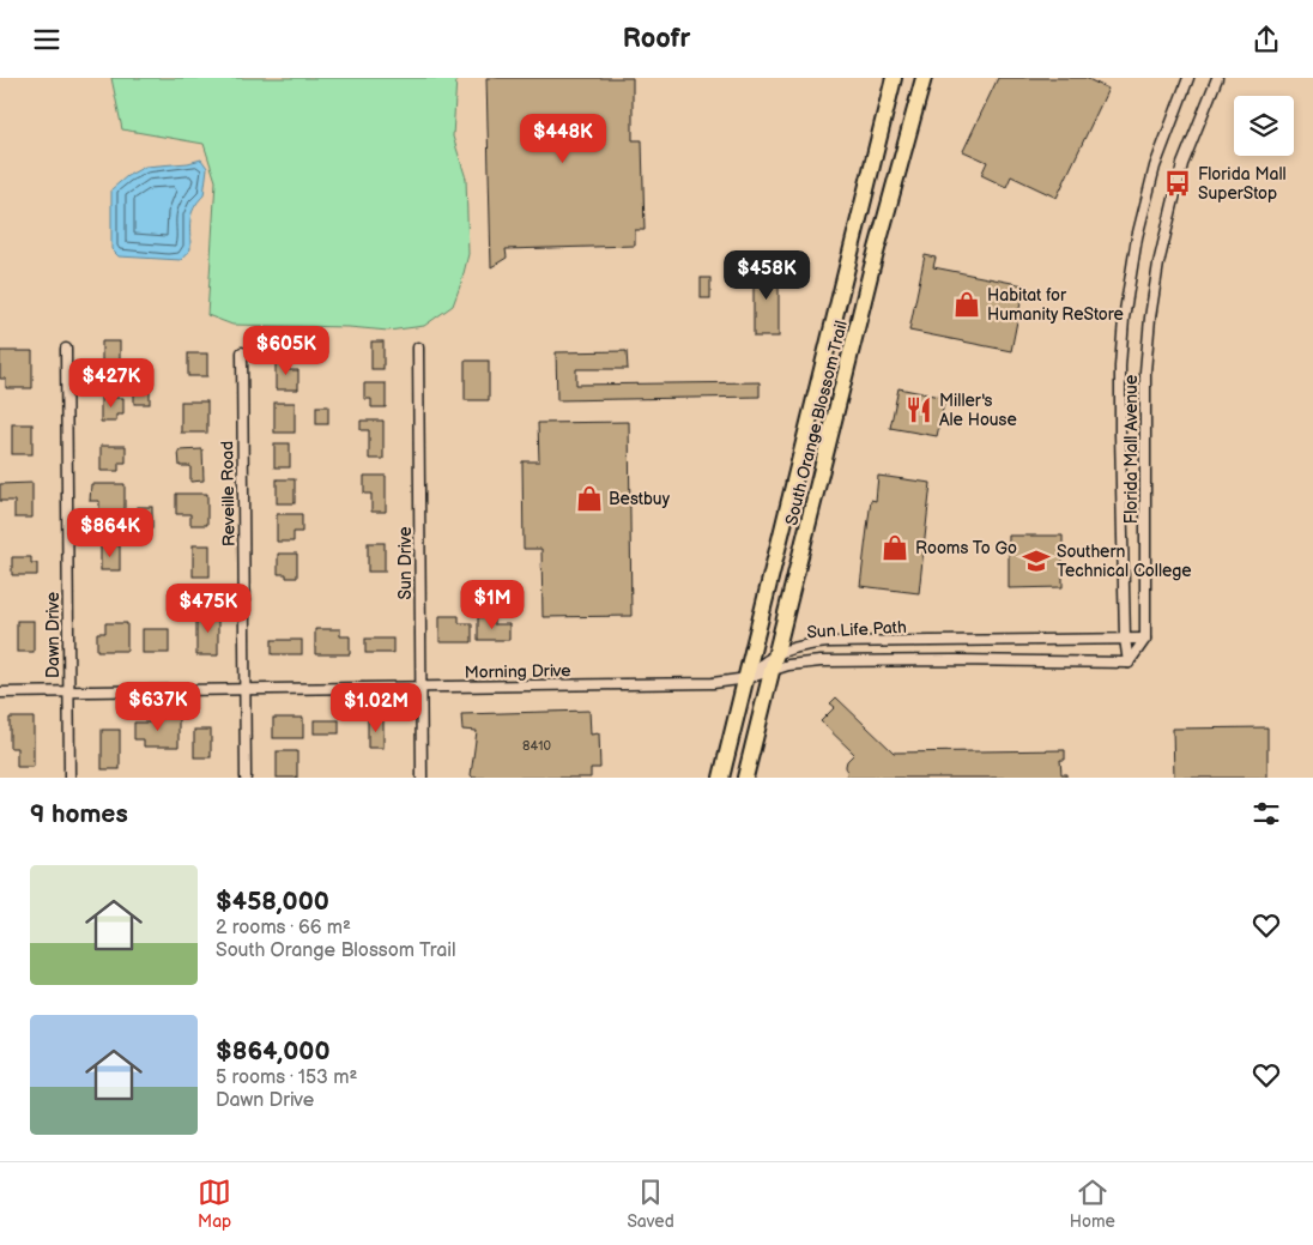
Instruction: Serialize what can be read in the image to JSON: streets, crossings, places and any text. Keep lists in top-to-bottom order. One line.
{"streets":{"main road":["South Orange Blossom Trail"],"street":["Florida Mall Avenue","Reveille Road","Sun Drive","Sun Life Path","Dawn Drive","Morning Drive"]},"crossings":[["South Orange Blossom Trail","Sun Life Path"],["South Orange Blossom Trail","Morning Drive"],["Florida Mall Avenue","Sun Life Path"],["Reveille Road","Morning Drive"],["Sun Drive","Morning Drive"],["Sun Life Path","Morning Drive"],["Dawn Drive","Morning Drive"]],"places":{"bus stop":["Florida Mall SuperStop"],"shop":["Habitat for Humanity ReStore","Bestbuy","Rooms To Go"],"restaurant":["Miller's Ale House"],"school or university":["Southern Technical College"]},"house_numbers":["8410"],"page":{"header":"Roofr","price":["$448K","$458K","$605K","$427K","$864K","$1M","$475K","$637K","$1.02M"],"heading":"9 homes","list":[{"name":"$458,000","note":"2 rooms · 66 m² · South Orange Blossom Trail"},{"name":"$864,000","note":"5 rooms · 153 m² · Dawn Drive"}],"tabs":["Map","Saved","Home"]}}
